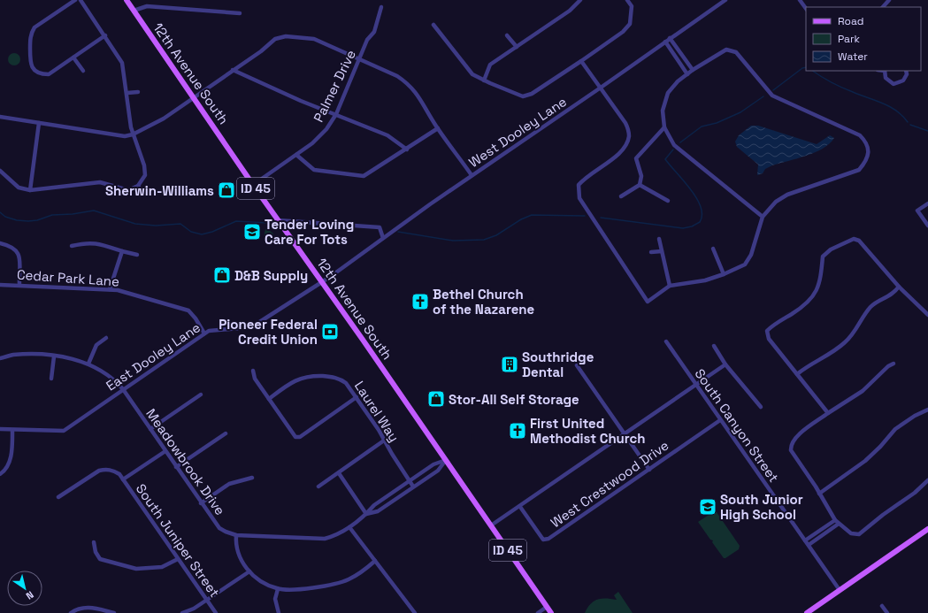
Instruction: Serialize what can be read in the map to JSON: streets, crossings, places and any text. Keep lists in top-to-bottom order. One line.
{"streets":{"main road":["12th Avenue South","ID 45"],"street":["Palmer Drive","West Dooley Lane","Cedar Park Lane","East Dooley Lane","Laurel Way","South Canyon Street","Meadowbrook Drive","West Crestwood Drive","South Juniper Street"]},"crossings":[["12th Avenue South","Palmer Drive"],["12th Avenue South","West Dooley Lane"],["12th Avenue South","East Dooley Lane"],["12th Avenue South","Meadowbrook Drive"],["West Dooley Lane","East Dooley Lane"],["Cedar Park Lane","East Dooley Lane"],["East Dooley Lane","Meadowbrook Drive"],["Laurel Way","Meadowbrook Drive"],["South Canyon Street","West Crestwood Drive"]],"places":{"shop":["Sherwin-Williams","D&B Supply","Stor-All Self Storage"],"school or university":["Tender Loving Care For Tots","South Junior High School"],"church":["Bethel Church of the Nazarene","First United Methodist Church"],"bank":["Pioneer Federal Credit Union"],"building":["Southridge Dental"]},"legend":["Road","Park","Water"],"north":"bottom right"}
